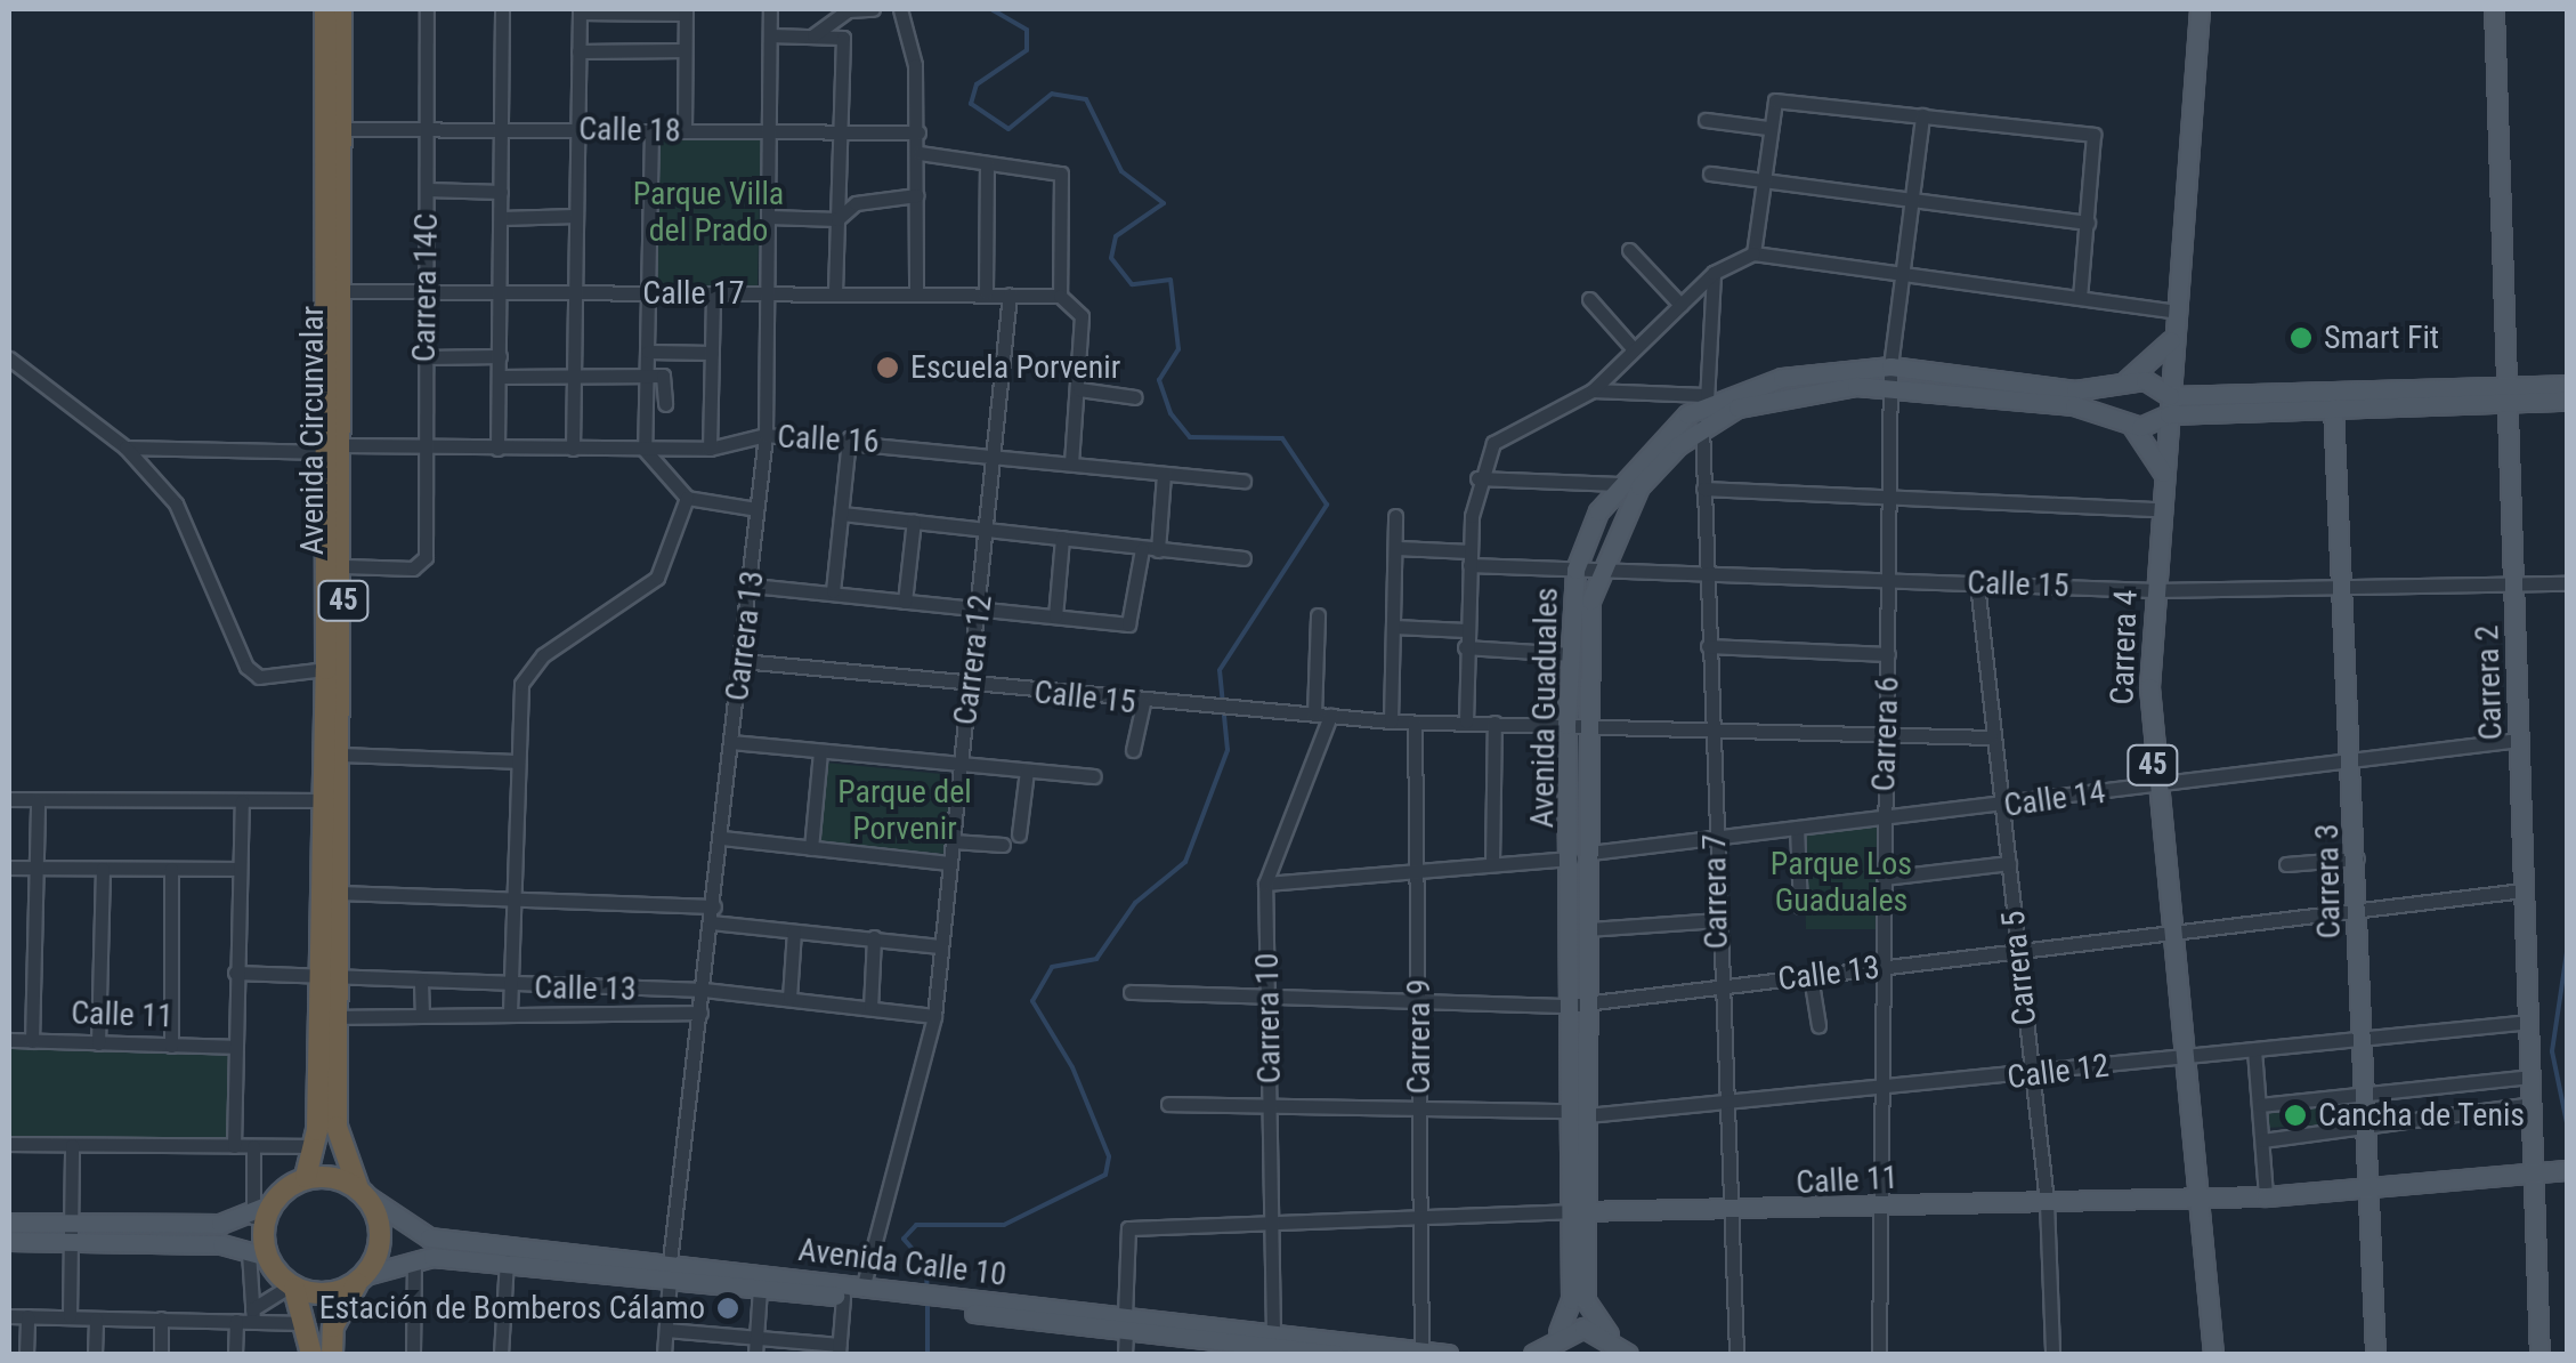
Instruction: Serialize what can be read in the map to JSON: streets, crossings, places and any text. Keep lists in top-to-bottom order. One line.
{"streets":{"highway":["Avenida Circunvalar","45"],"main road":["Carrera 4","Carrera 2","Avenida Guaduales","Carrera 3","Calle 11","Avenida Calle 10"],"street":["Calle 18","Carrera 14C","Calle 17","Calle 16","Calle 15","Carrera 13","Carrera 12","Carrera 6","Calle 14","Carrera 7","Carrera 5","Calle 13","Carrera 10","Carrera 9","Calle 12"]},"crossings":[["Calle 18","Carrera 14C"],["Calle 18","Avenida Circunvalar"],["Calle 18","Carrera 13"],["Carrera 14C","Calle 17"],["Carrera 14C","Avenida Circunvalar"],["Carrera 14C","Calle 16"],["Calle 17","Avenida Circunvalar"],["Calle 17","Carrera 13"],["Calle 17","Carrera 12"],["Avenida Circunvalar","Calle 16"],["Avenida Circunvalar","Calle 13"],["Avenida Circunvalar","Avenida Calle 10"],["Calle 16","Carrera 13"],["Calle 16","Carrera 12"],["Calle 15","Carrera 13"],["Calle 15","Carrera 4"],["Calle 15","Carrera 12"],["Calle 15","Carrera 2"],["Calle 15","Avenida Guaduales"],["Calle 15","Carrera 6"],["Calle 15","Carrera 3"],["Calle 15","Carrera 7"],["Calle 15","Carrera 5"],["Calle 15","Carrera 10"],["Calle 15","Carrera 9"],["Carrera 13","Calle 13"],["Carrera 13","Avenida Calle 10"],["Carrera 4","Calle 14"],["Carrera 4","Calle 13"],["Carrera 4","Calle 11"],["Carrera 4","Calle 12"],["Carrera 12","Calle 13"],["Carrera 12","Avenida Calle 10"],["Carrera 2","Calle 14"],["Carrera 2","Calle 13"],["Carrera 2","Calle 11"],["Carrera 2","Calle 12"],["Avenida Guaduales","Carrera 6"],["Avenida Guaduales","Calle 14"],["Avenida Guaduales","Carrera 7"],["Avenida Guaduales","Calle 13"],["Avenida Guaduales","Calle 11"],["Avenida Guaduales","Calle 12"],["Carrera 6","Calle 14"],["Carrera 6","Calle 13"],["Carrera 6","Calle 11"],["Carrera 6","Calle 12"],["Calle 14","Carrera 3"],["Calle 14","Carrera 7"],["Calle 14","Carrera 5"],["Carrera 3","Calle 13"],["Carrera 3","Calle 11"],["Carrera 3","Calle 12"],["Carrera 7","Calle 13"],["Carrera 7","Calle 11"],["Carrera 7","Calle 12"],["Carrera 5","Calle 13"],["Carrera 5","Calle 11"],["Carrera 5","Calle 12"],["Calle 13","Carrera 10"],["Calle 13","Carrera 9"],["Calle 11","Carrera 10"],["Calle 11","Carrera 9"],["Calle 11","Avenida Calle 10"],["Carrera 10","Avenida Calle 10"],["Carrera 9","Avenida Calle 10"]],"parks":["Parque Villa del Prado","Parque del Porvenir","Parque Los Guaduales"],"places":["Smart Fit","Escuela Porvenir","Cancha de Tenis","Estación de Bomberos Cálamo"]}
